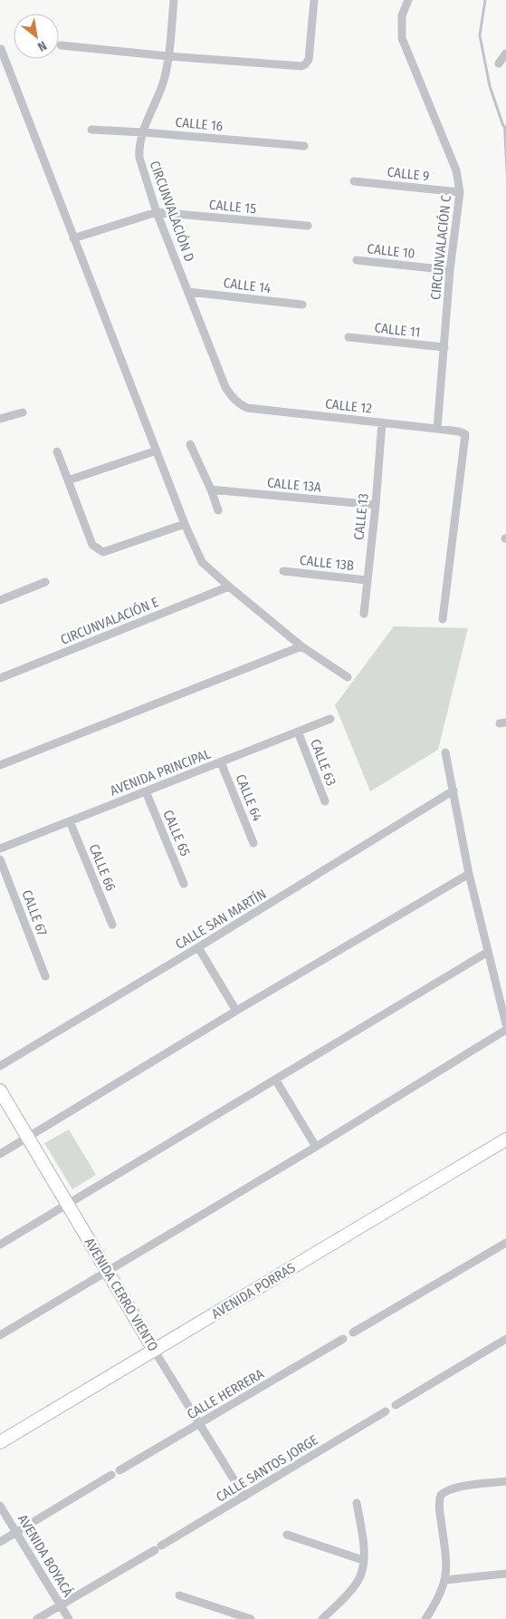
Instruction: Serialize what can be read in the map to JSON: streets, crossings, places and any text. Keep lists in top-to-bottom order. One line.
{"streets":{"street":["CALLE 16","CALLE 9","CALLE 15","CIRCUNVALACIÓN D","CIRCUNVALACIÓN C","CALLE 10","CALLE 14","CALLE 11","CALLE 12","CALLE 13A","CALLE 13","CALLE 13B","CIRCUNVALACIÓN E","CALLE 63","AVENIDA PRINCIPAL","CALLE 64","CALLE 65","CALLE 66","CALLE 67","CALLE SAN MARTÍN","AVENIDA PORRAS","AVENIDA CERRO VIENTO","CALLE HERRERA","CALLE SANTOS JORGE","AVENIDA BOYACÁ"]},"crossings":[["CALLE 16","CIRCUNVALACIÓN D"],["CALLE 9","CIRCUNVALACIÓN C"],["CALLE 15","CIRCUNVALACIÓN D"],["CIRCUNVALACIÓN D","CALLE 14"],["CIRCUNVALACIÓN D","CALLE 12"],["CIRCUNVALACIÓN C","CALLE 10"],["CIRCUNVALACIÓN C","CALLE 11"],["CIRCUNVALACIÓN C","CALLE 12"],["CALLE 12","CALLE 13"],["CALLE 13A","CALLE 13"],["CALLE 13","CALLE 13B"],["CALLE 63","AVENIDA PRINCIPAL"],["AVENIDA PRINCIPAL","CALLE 64"],["AVENIDA PRINCIPAL","CALLE 65"],["AVENIDA PRINCIPAL","CALLE 66"],["AVENIDA PORRAS","AVENIDA CERRO VIENTO"],["AVENIDA CERRO VIENTO","CALLE HERRERA"],["AVENIDA CERRO VIENTO","CALLE SANTOS JORGE"],["CALLE SANTOS JORGE","AVENIDA BOYACÁ"]],"north":"bottom right"}
